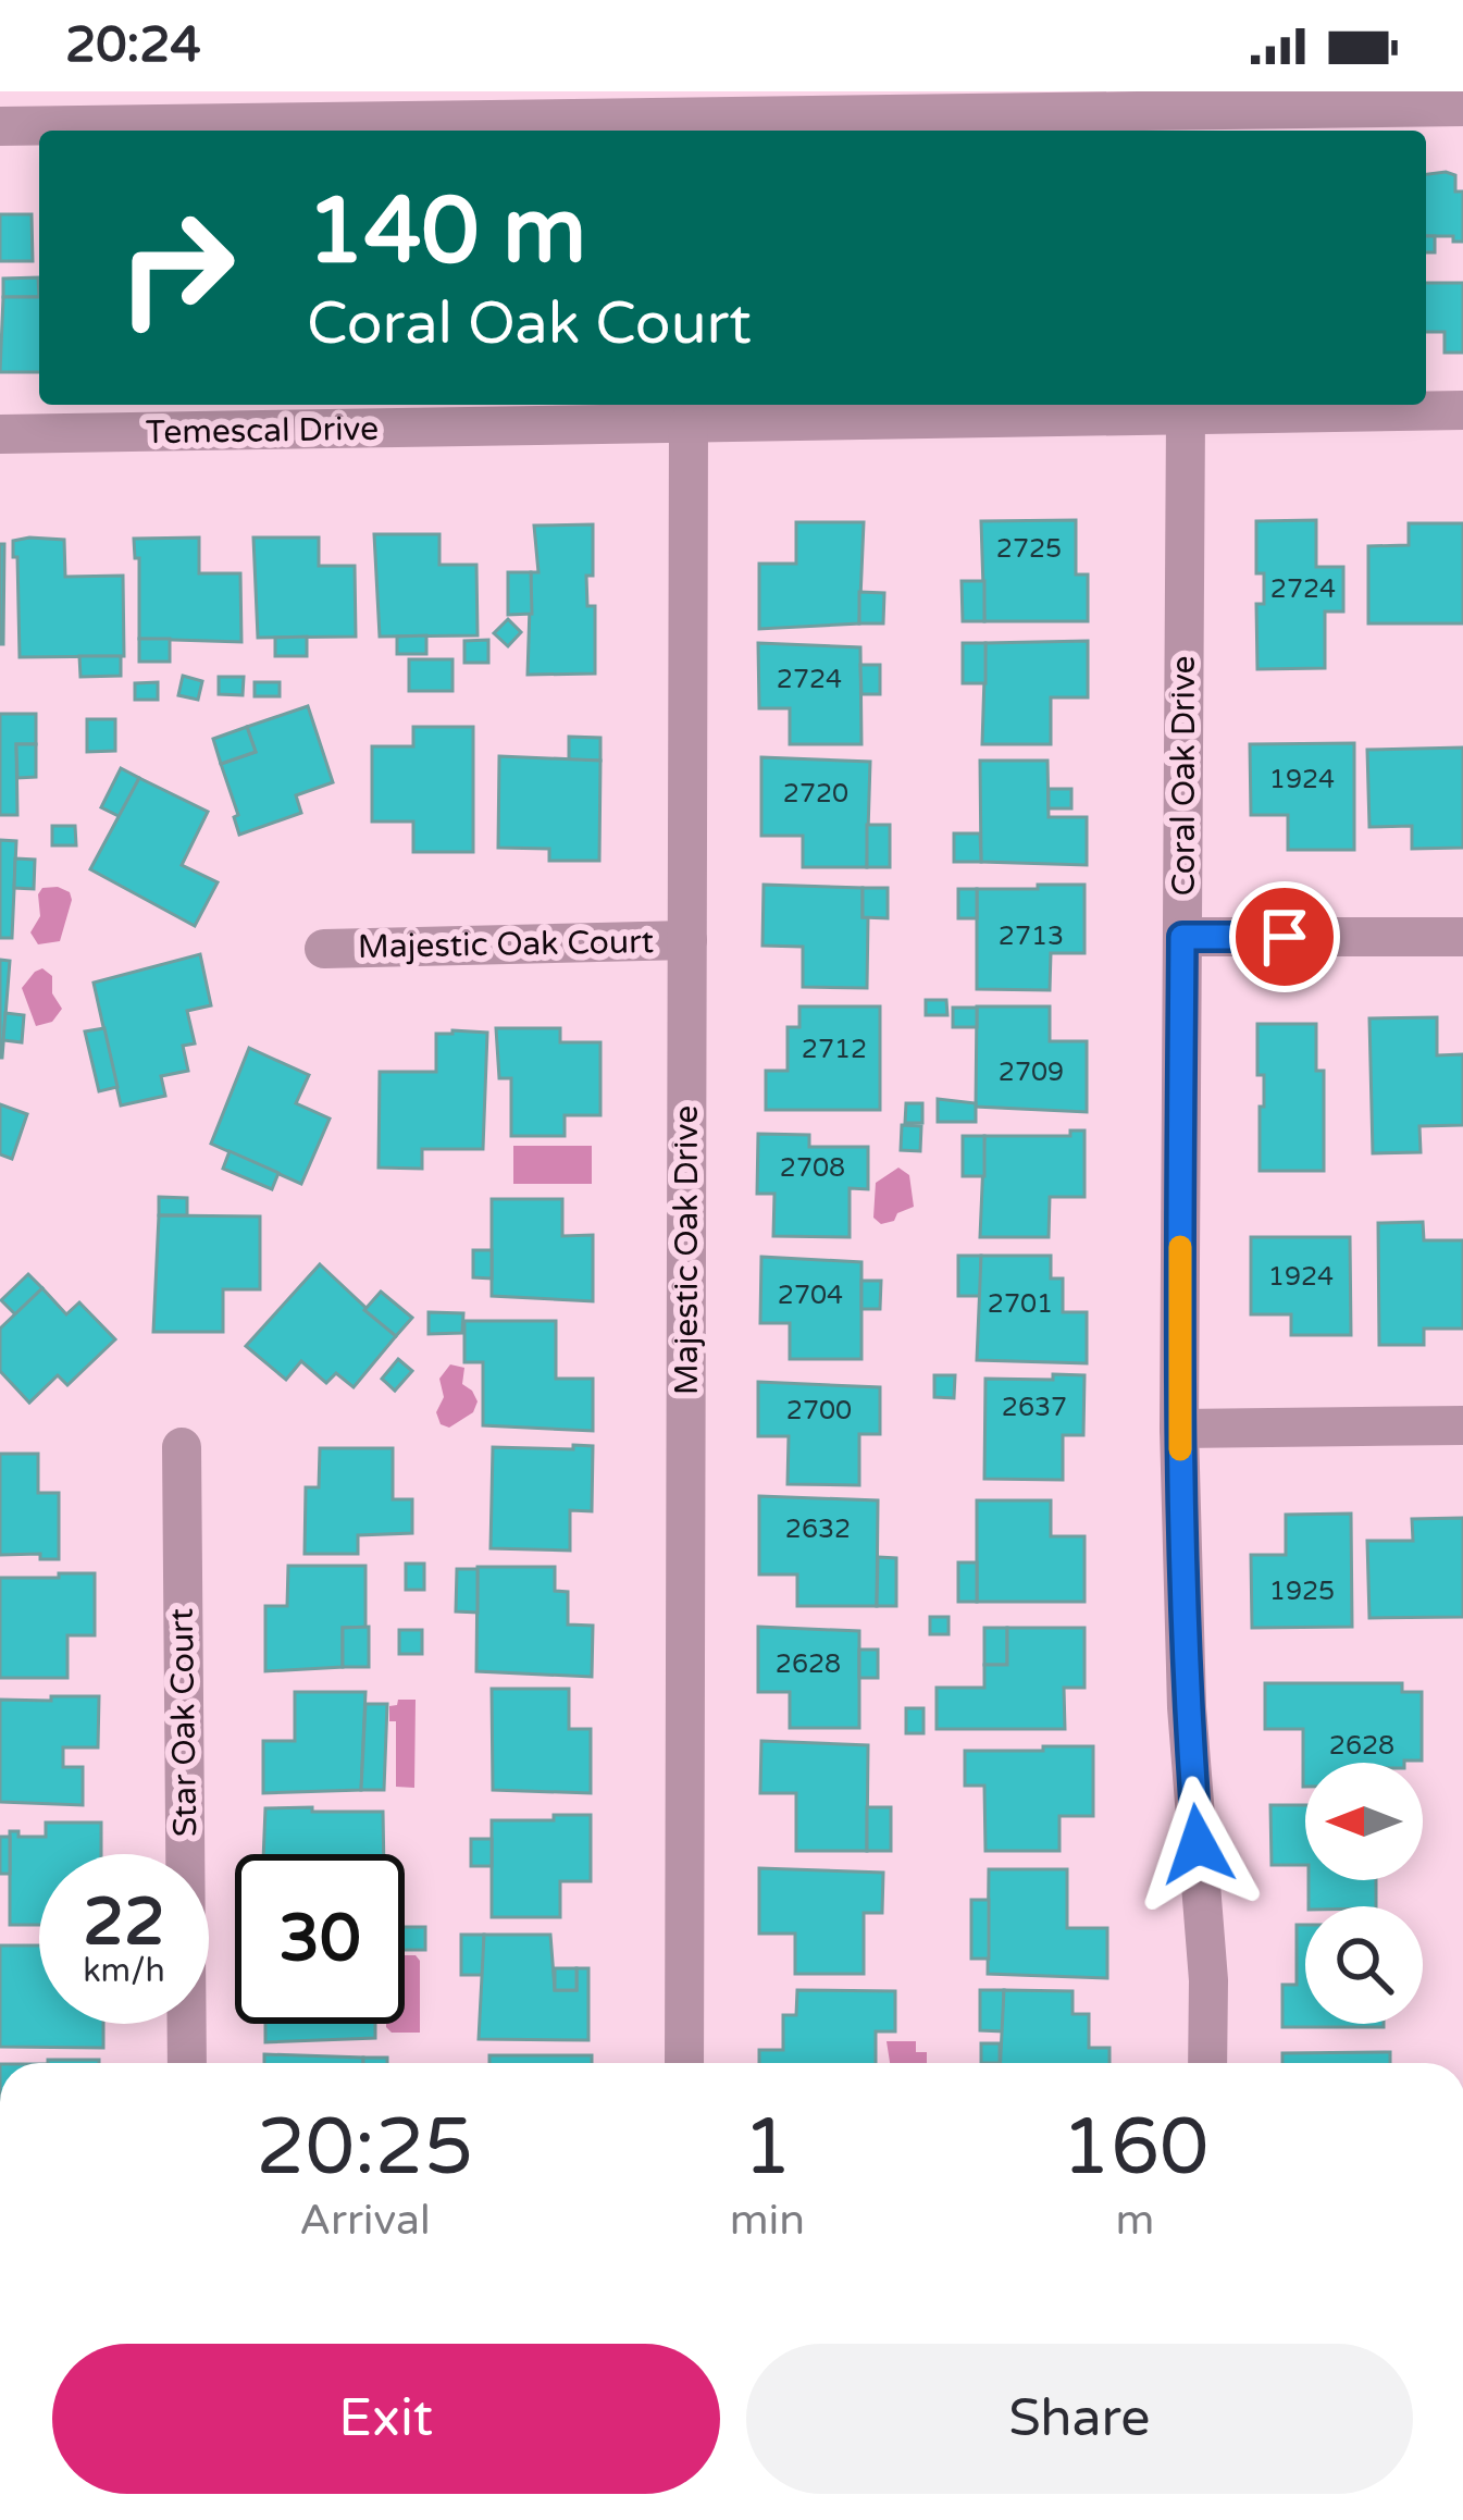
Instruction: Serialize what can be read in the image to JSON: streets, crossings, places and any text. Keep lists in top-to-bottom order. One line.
{"streets":{"street":["Temescal Drive","Coral Oak Drive","Majestic Oak Court","Majestic Oak Drive","Star Oak Court"]},"crossings":[["Temescal Drive","Coral Oak Drive"],["Temescal Drive","Majestic Oak Drive"],["Majestic Oak Court","Majestic Oak Drive"]],"house_numbers":["2725","2724","2724","1924","2720","2713","2712","2709","2708","1924","2704","2701","2637","2700","2632","1925","2628","2628"],"north":"left","page":{"status":"20:24","turn":["140 m","Coral Oak Court"],"speed":"22 km/h","limit":"30","eta":["20:25","Arrival","1","min","160","m"],"buttons":["Exit","Share"]}}
